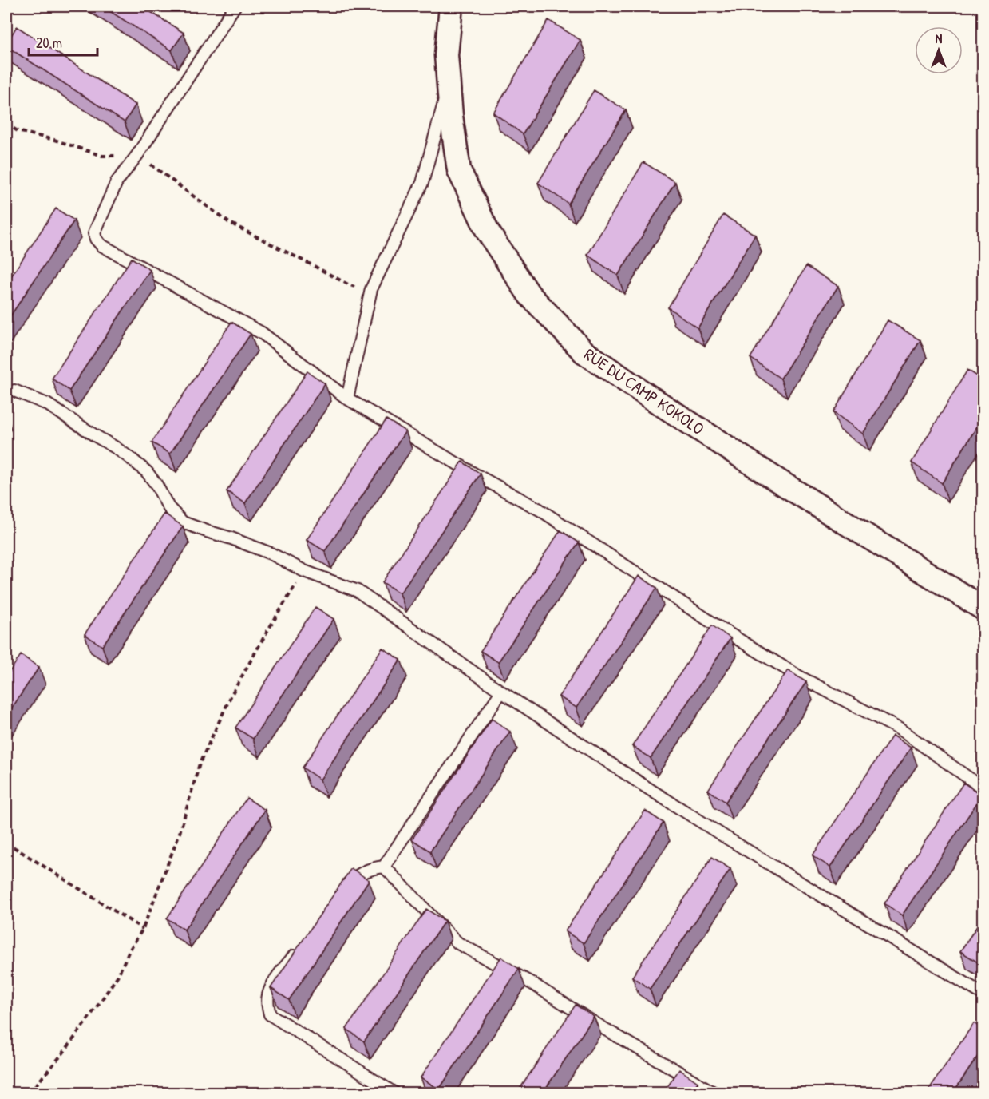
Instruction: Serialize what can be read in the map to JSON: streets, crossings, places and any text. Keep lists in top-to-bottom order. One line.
{"streets":{"street":["RUE DU CAMP KOKOLO"]},"scale_bar":"20 m","north":"top"}
